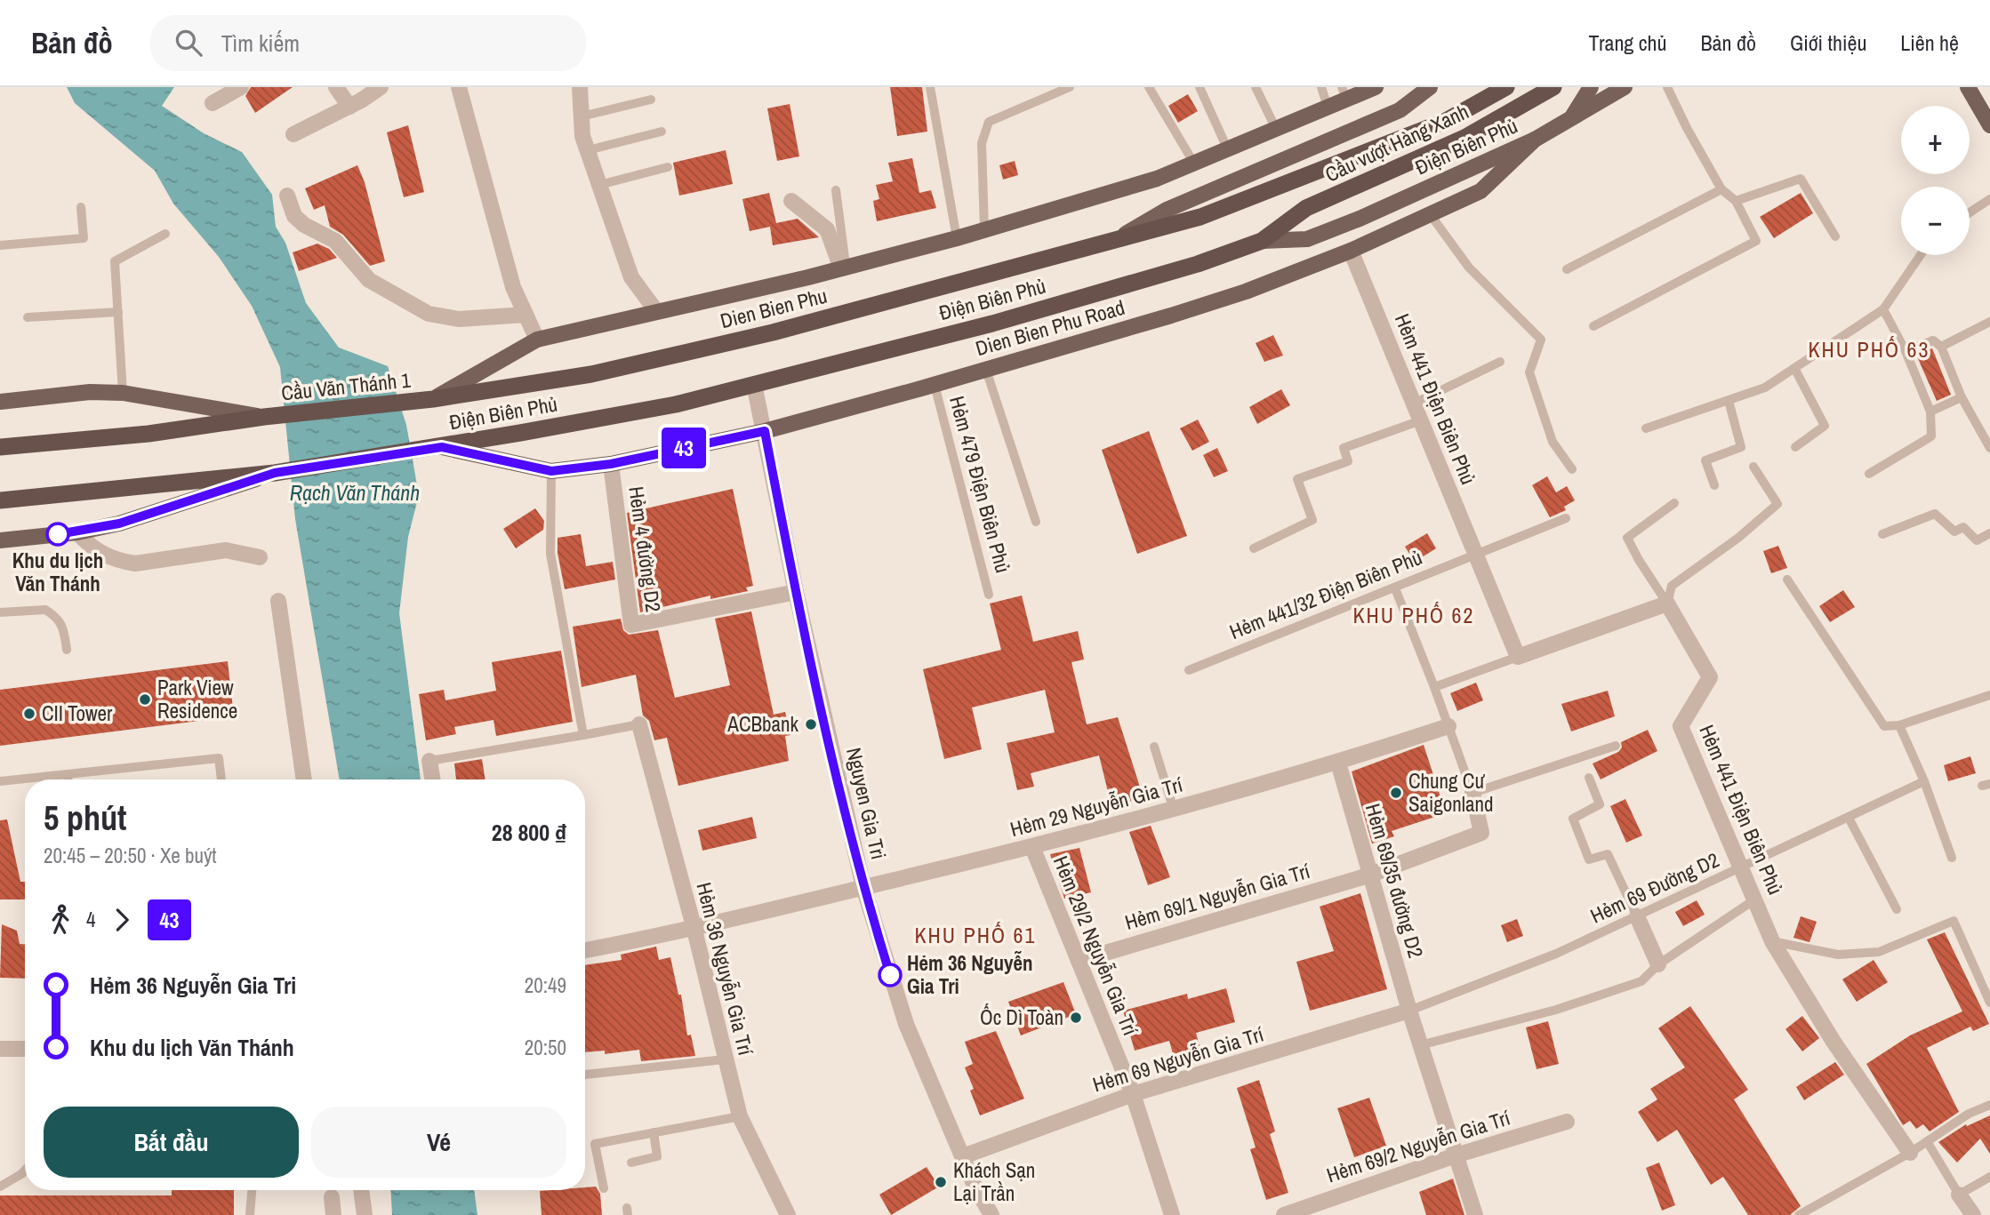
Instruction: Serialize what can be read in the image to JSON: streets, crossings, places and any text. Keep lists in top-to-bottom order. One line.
{"streets":{"highway":["Cầu vượt Hàng Xanh","Điện Biên Phủ","Dien Bien Phu","Cầu Văn Thánh 1"],"main road":["Dien Bien Phu Road"],"street":["Hẻm 441 Điện Biên Phủ","Hẻm 4 đường D2","Nguyen Gia Tri","Hẻm 29 Nguyễn Gia Trí","Hẻm 69/35 đường D2","Hẻm 69/1 Nguyễn Gia Trí","Hẻm 29/2 Nguyễn Gia Trí","Hẻm 36 Nguyễn Gia Trí","Hẻm 69 Nguyễn Gia Trí","Hẻm 69/2 Nguyễn Gia Trí"],"lane":["Hẻm 479 Điện Biên Phủ","Hẻm 441/32 Điện Biên Phủ","Hẻm 69 Đường D2"]},"crossings":[["Cầu vượt Hàng Xanh","Điện Biên Phủ"],["Cầu vượt Hàng Xanh","Dien Bien Phu"],["Điện Biên Phủ","Dien Bien Phu Road"],["Điện Biên Phủ","Nguyen Gia Tri"],["Dien Bien Phu","Cầu Văn Thánh 1"],["Dien Bien Phu Road","Hẻm 441 Điện Biên Phủ"],["Dien Bien Phu Road","Hẻm 479 Điện Biên Phủ"],["Dien Bien Phu Road","Hẻm 4 đường D2"],["Dien Bien Phu Road","Nguyen Gia Tri"],["Hẻm 441 Điện Biên Phủ","Hẻm 441/32 Điện Biên Phủ"],["Hẻm 441 Điện Biên Phủ","Hẻm 69 Đường D2"],["Hẻm 4 đường D2","Nguyen Gia Tri"],["Nguyen Gia Tri","Hẻm 29 Nguyễn Gia Trí"],["Nguyen Gia Tri","Hẻm 69 Nguyễn Gia Trí"],["Hẻm 29 Nguyễn Gia Trí","Hẻm 69/35 đường D2"],["Hẻm 29 Nguyễn Gia Trí","Hẻm 29/2 Nguyễn Gia Trí"],["Hẻm 29 Nguyễn Gia Trí","Hẻm 36 Nguyễn Gia Trí"],["Hẻm 69/35 đường D2","Hẻm 69 Đường D2"],["Hẻm 69/35 đường D2","Hẻm 69/1 Nguyễn Gia Trí"],["Hẻm 69/35 đường D2","Hẻm 69 Nguyễn Gia Trí"],["Hẻm 69/35 đường D2","Hẻm 69/2 Nguyễn Gia Trí"],["Hẻm 69 Đường D2","Hẻm 69 Nguyễn Gia Trí"],["Hẻm 69/1 Nguyễn Gia Trí","Hẻm 29/2 Nguyễn Gia Trí"],["Hẻm 29/2 Nguyễn Gia Trí","Hẻm 69 Nguyễn Gia Trí"]],"districts":["KHU PHỐ 63","KHU PHỐ 62","KHU PHỐ 61"],"water":["Rạch Văn Thánh"],"places":["Khu du lịch Văn Thánh","Park View Residence","CII Tower","ACBbank","Chung Cư Saigonland","Hẻm 36 Nguyễn Gia Tri","Ốc Dì Toàn","Khách Sạn Lại Trần"],"lines":["bus line 43"],"page":{"header":"Bản đồ","search":"Tìm kiếm","nav":["Trang chủ","Bản đồ","Giới thiệu","Liên hệ"],"on_map":"43","map_buttons":["+","−"],"heading":["5 phút","20:45 – 20:50 · Xe buýt","28 800 ₫"],"legs":["4","43"],"list":[{"name":"Hẻm 36 Nguyễn Gia Tri","value":"20:49"},{"name":"Khu du lịch Văn Thánh","value":"20:50"}],"buttons":["Bắt đầu","Vé"]}}
